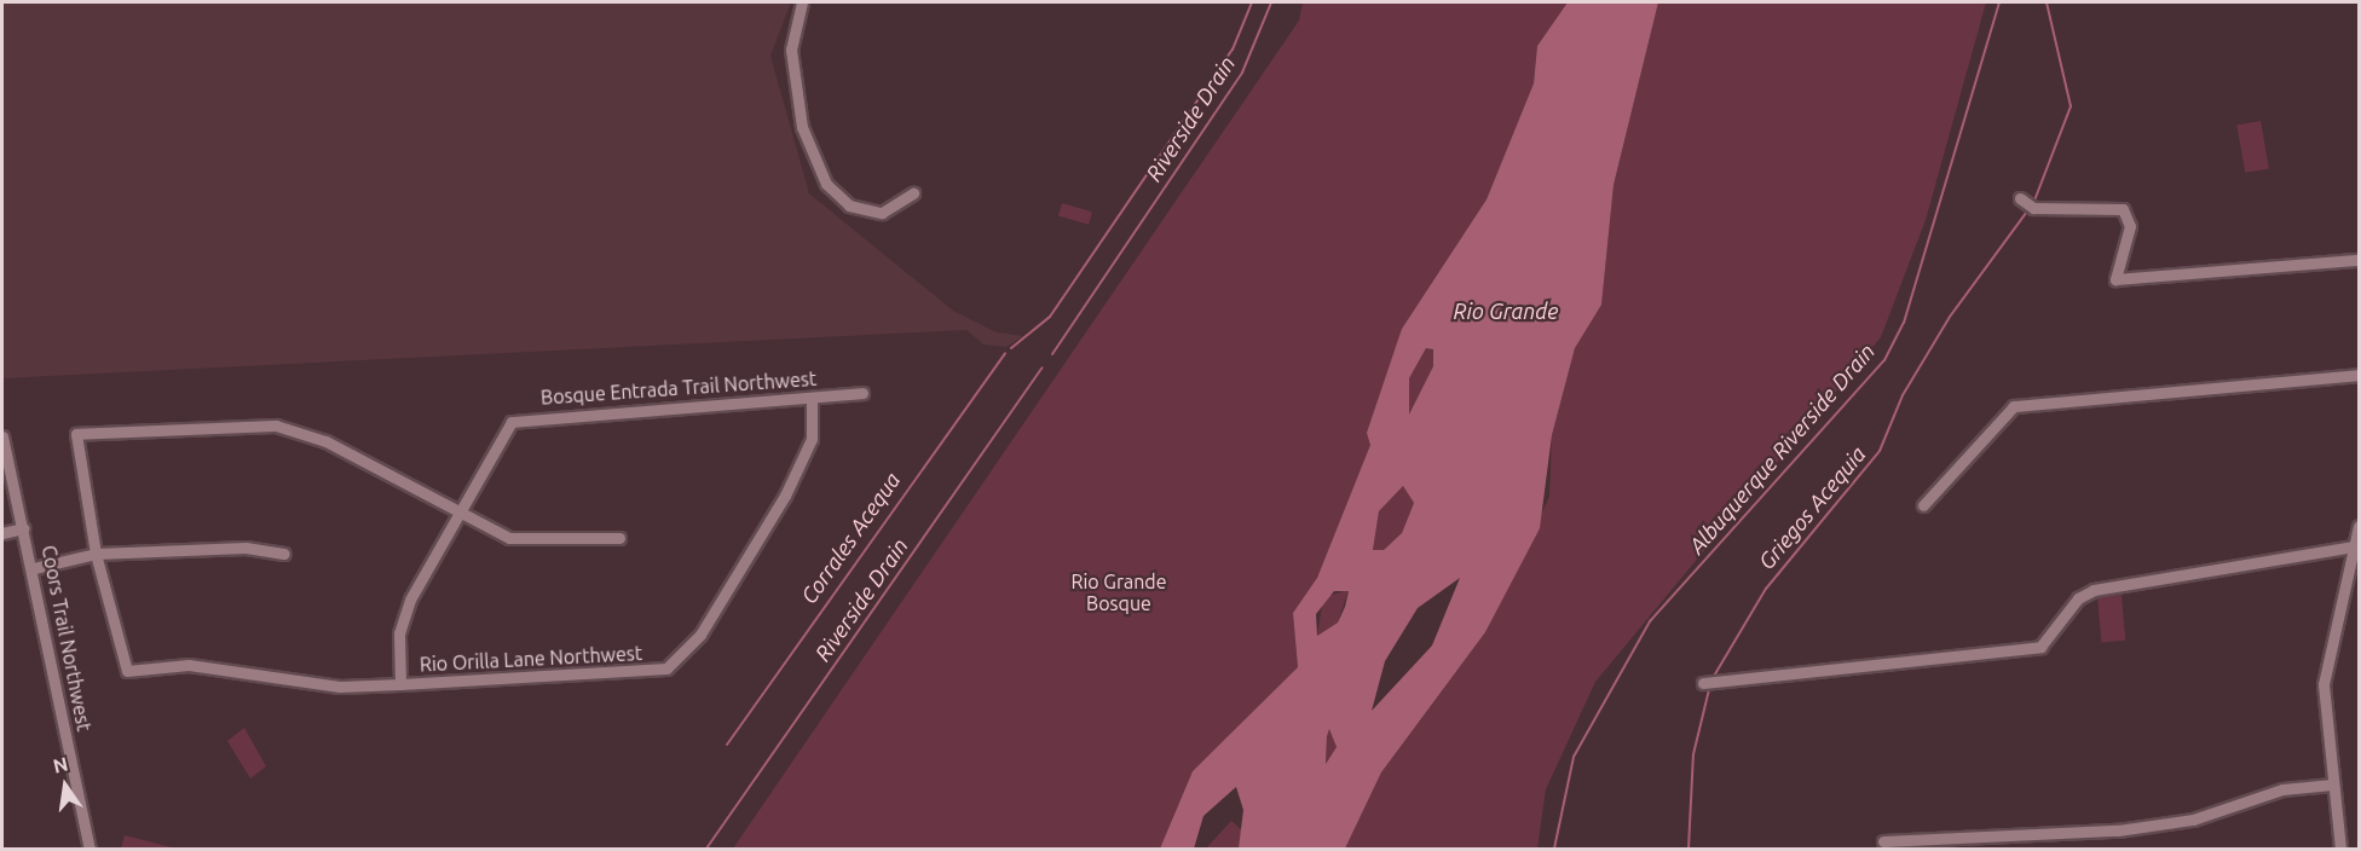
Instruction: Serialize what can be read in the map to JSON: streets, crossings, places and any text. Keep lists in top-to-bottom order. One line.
{"streets":{"street":["Bosque Entrada Trail Northwest","Coors Trail Northwest","Rio Orilla Lane Northwest"]},"crossings":[["Bosque Entrada Trail Northwest","Rio Orilla Lane Northwest"]],"water":["Riverside Drain","Rio Grande","Albuquerque Riverside Drain","Griegos Acequia","Corrales Acequa"],"parks":["Rio Grande Bosque"],"north":"top"}
